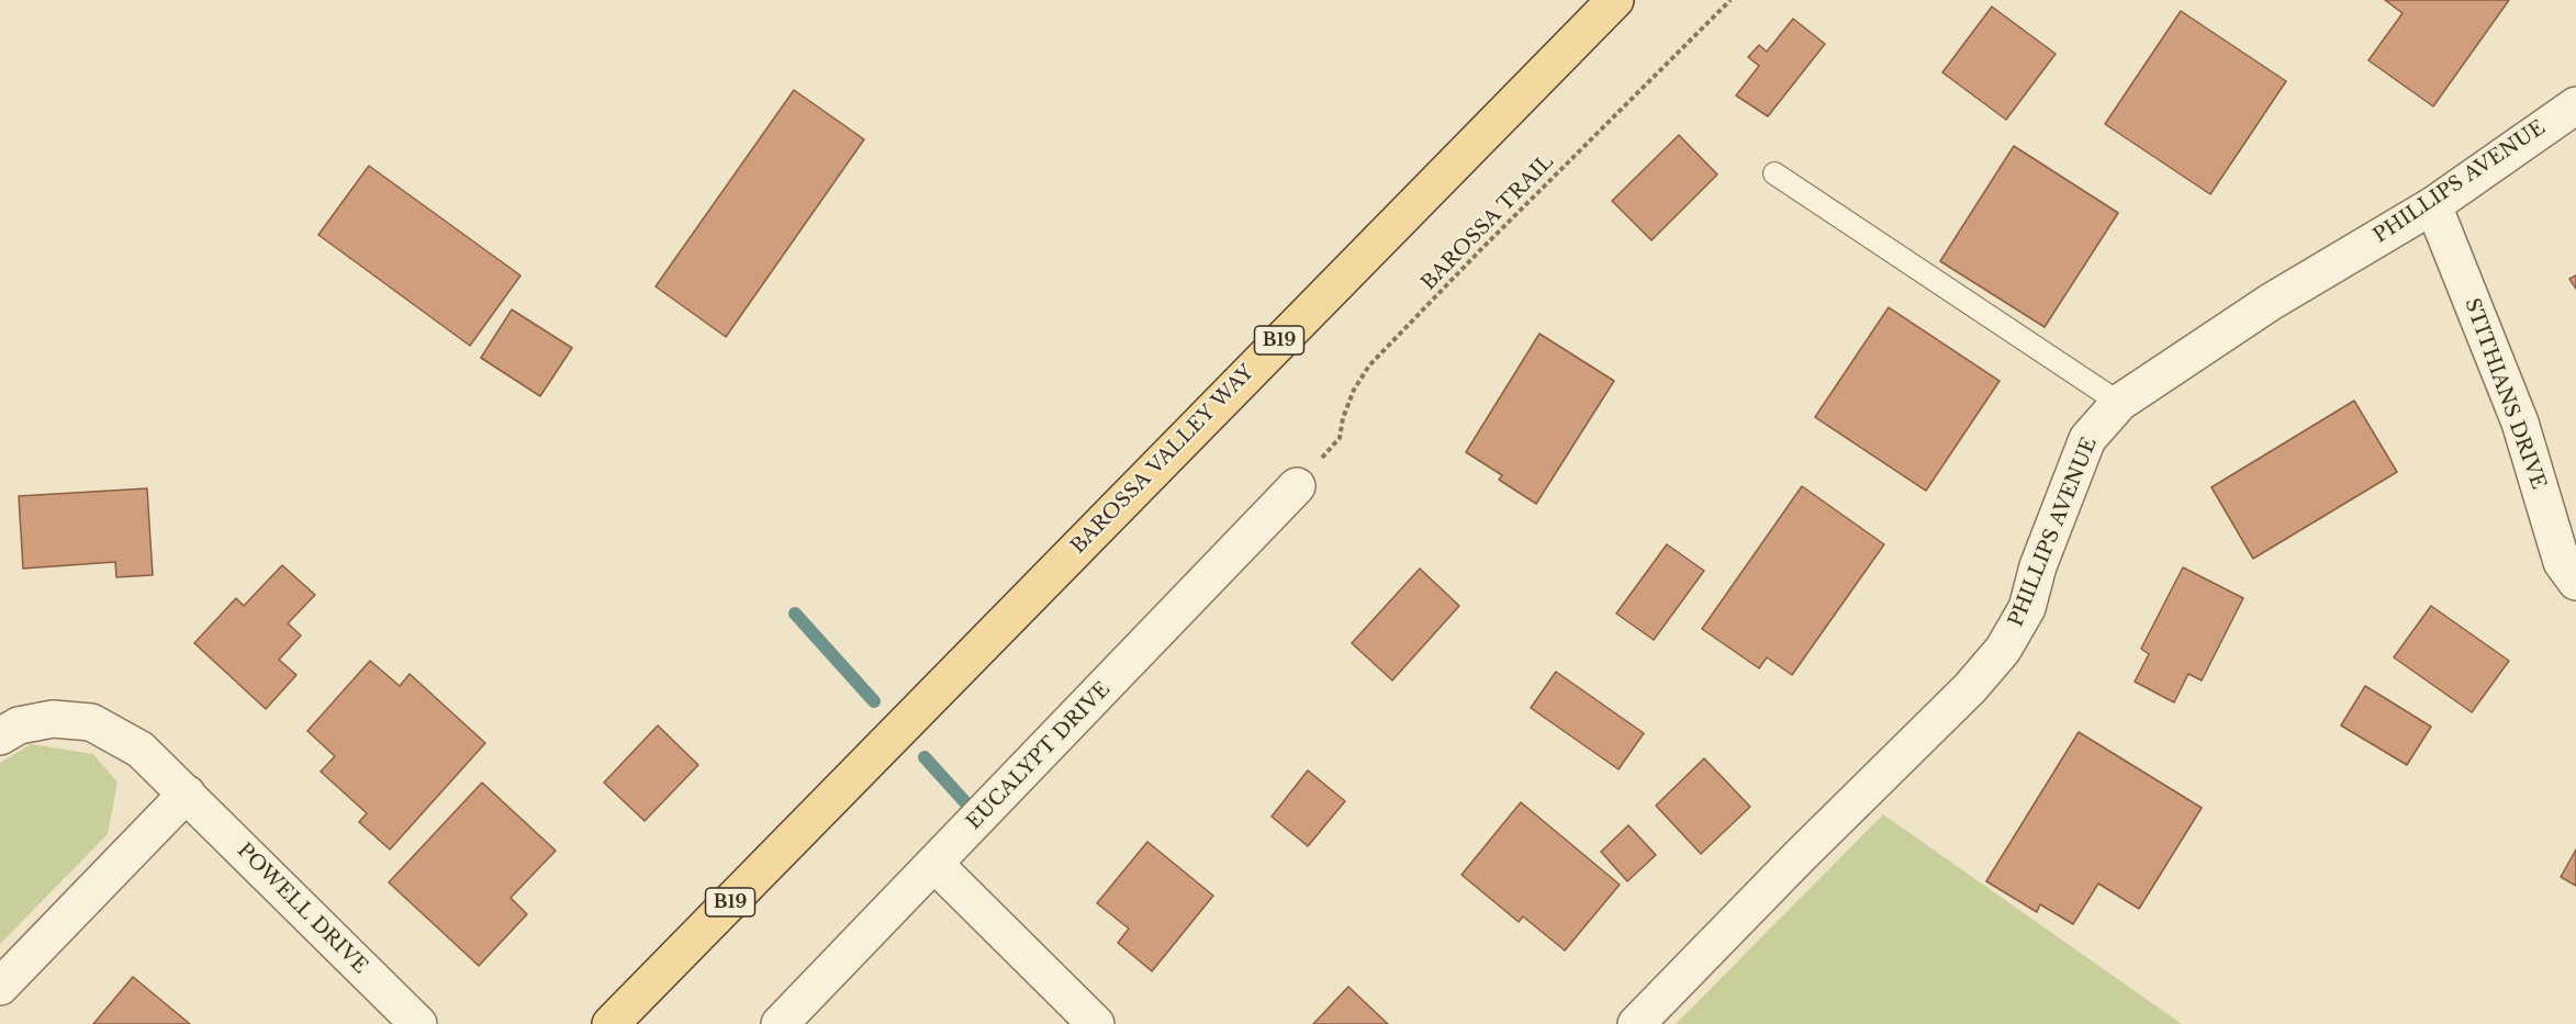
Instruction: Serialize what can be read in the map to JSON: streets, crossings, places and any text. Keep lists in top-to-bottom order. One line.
{"streets":{"main road":["B19","BAROSSA VALLEY WAY"],"street":["PHILLIPS AVENUE","STITHIANS DRIVE","EUCALYPT DRIVE","POWELL DRIVE"],"path":["BAROSSA TRAIL"]},"crossings":[["PHILLIPS AVENUE","STITHIANS DRIVE"],["BAROSSA TRAIL","EUCALYPT DRIVE"]]}
